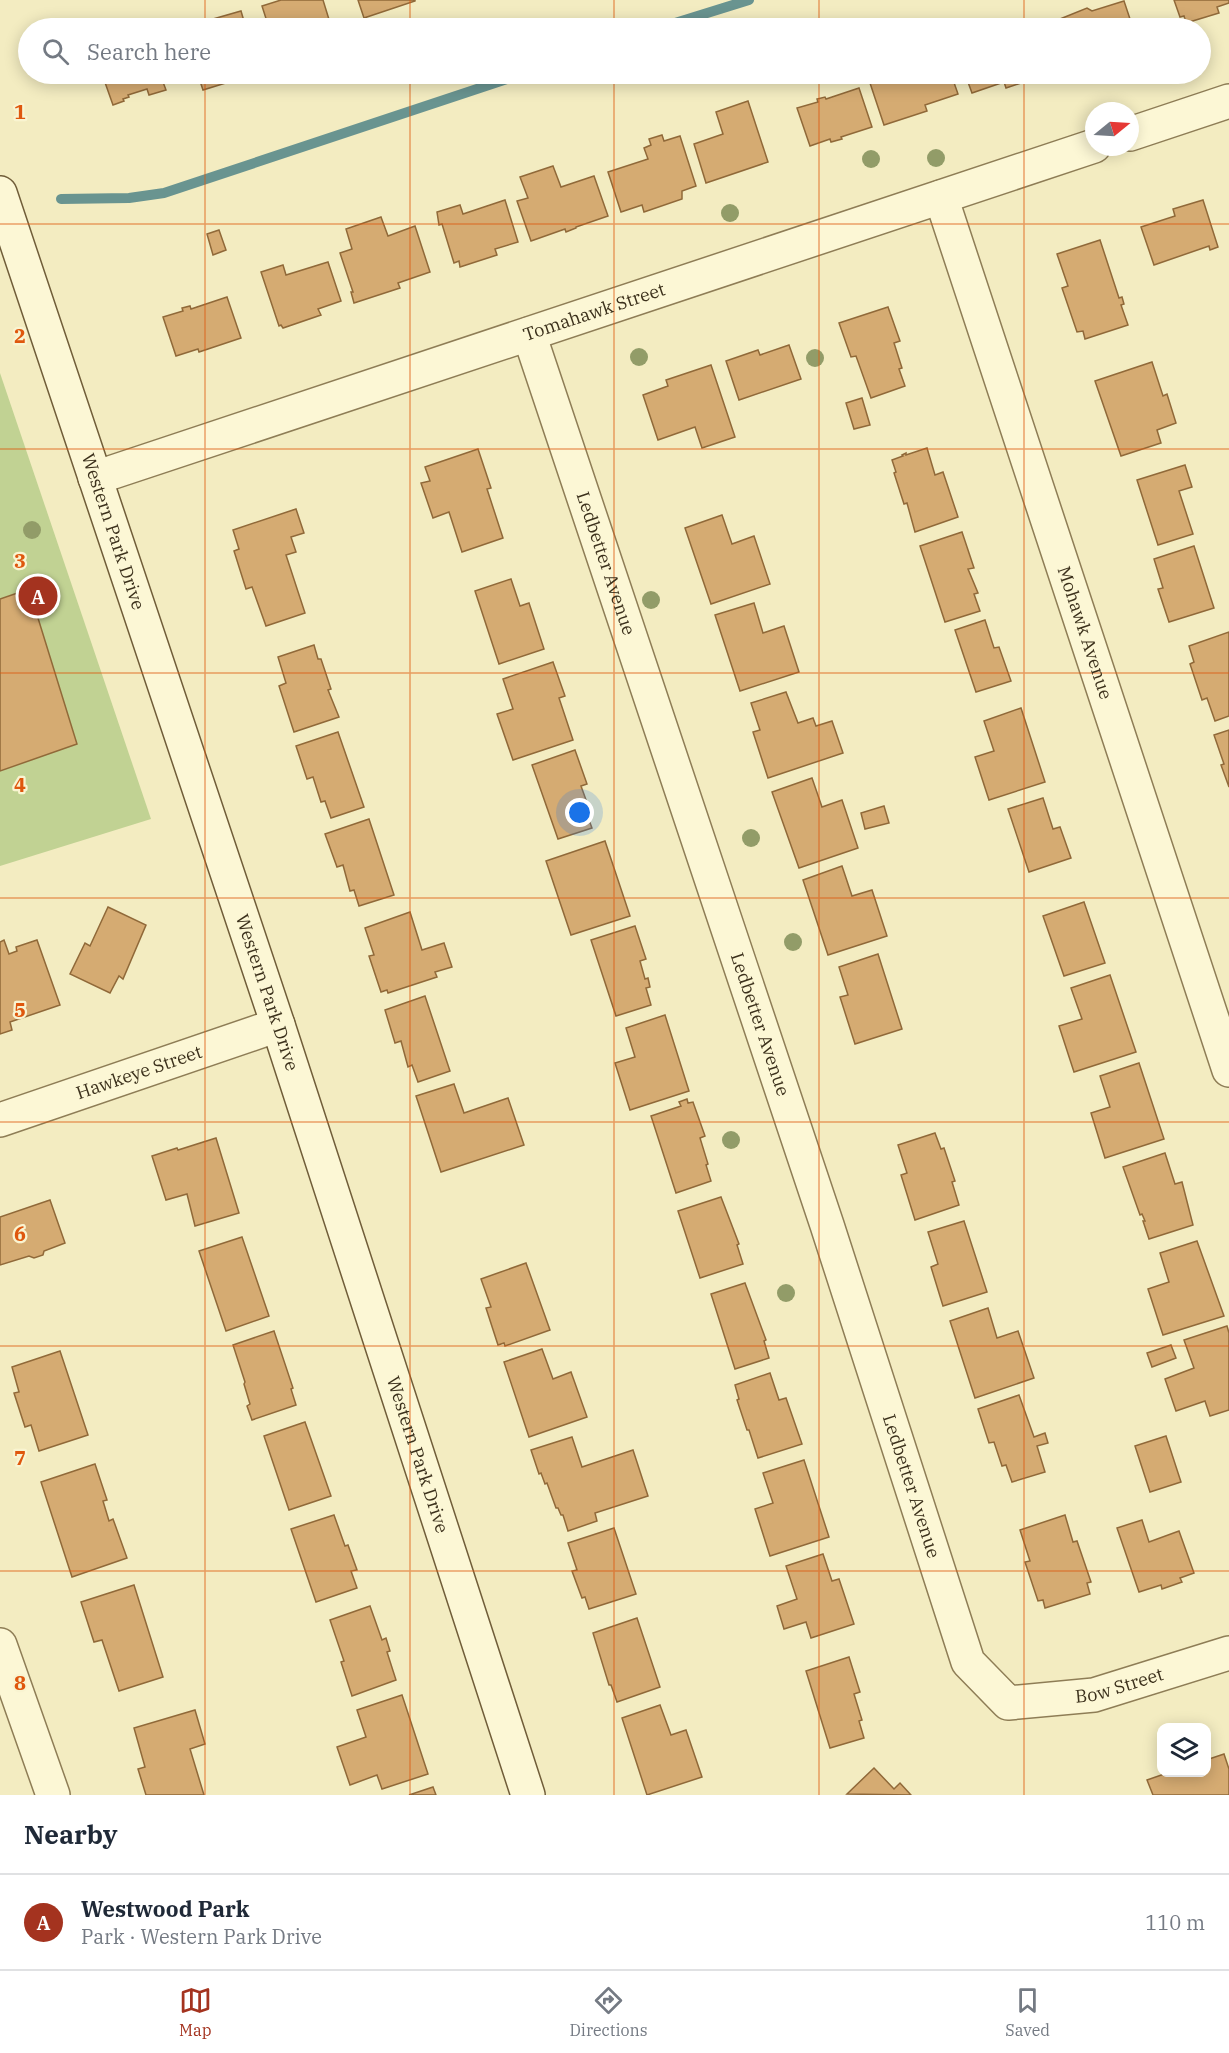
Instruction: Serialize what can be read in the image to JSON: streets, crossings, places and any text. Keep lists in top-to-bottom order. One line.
{"streets":{"street":["Tomahawk Street","Western Park Drive","Ledbetter Avenue","Mohawk Avenue","Hawkeye Street","Bow Street"]},"crossings":[["Tomahawk Street","Western Park Drive"],["Tomahawk Street","Ledbetter Avenue"],["Tomahawk Street","Mohawk Avenue"],["Western Park Drive","Hawkeye Street"],["Ledbetter Avenue","Bow Street"]],"north":"right","page":{"search":"Search here","pins":"A","heading":"Nearby","list":[{"mark":"A","name":"Westwood Park","note":"Park · Western Park Drive","value":"110 m"}],"nav":["Map","Directions","Saved"]},"grid":{"rows":["1","2","3","4","5","6","7","8"]}}
